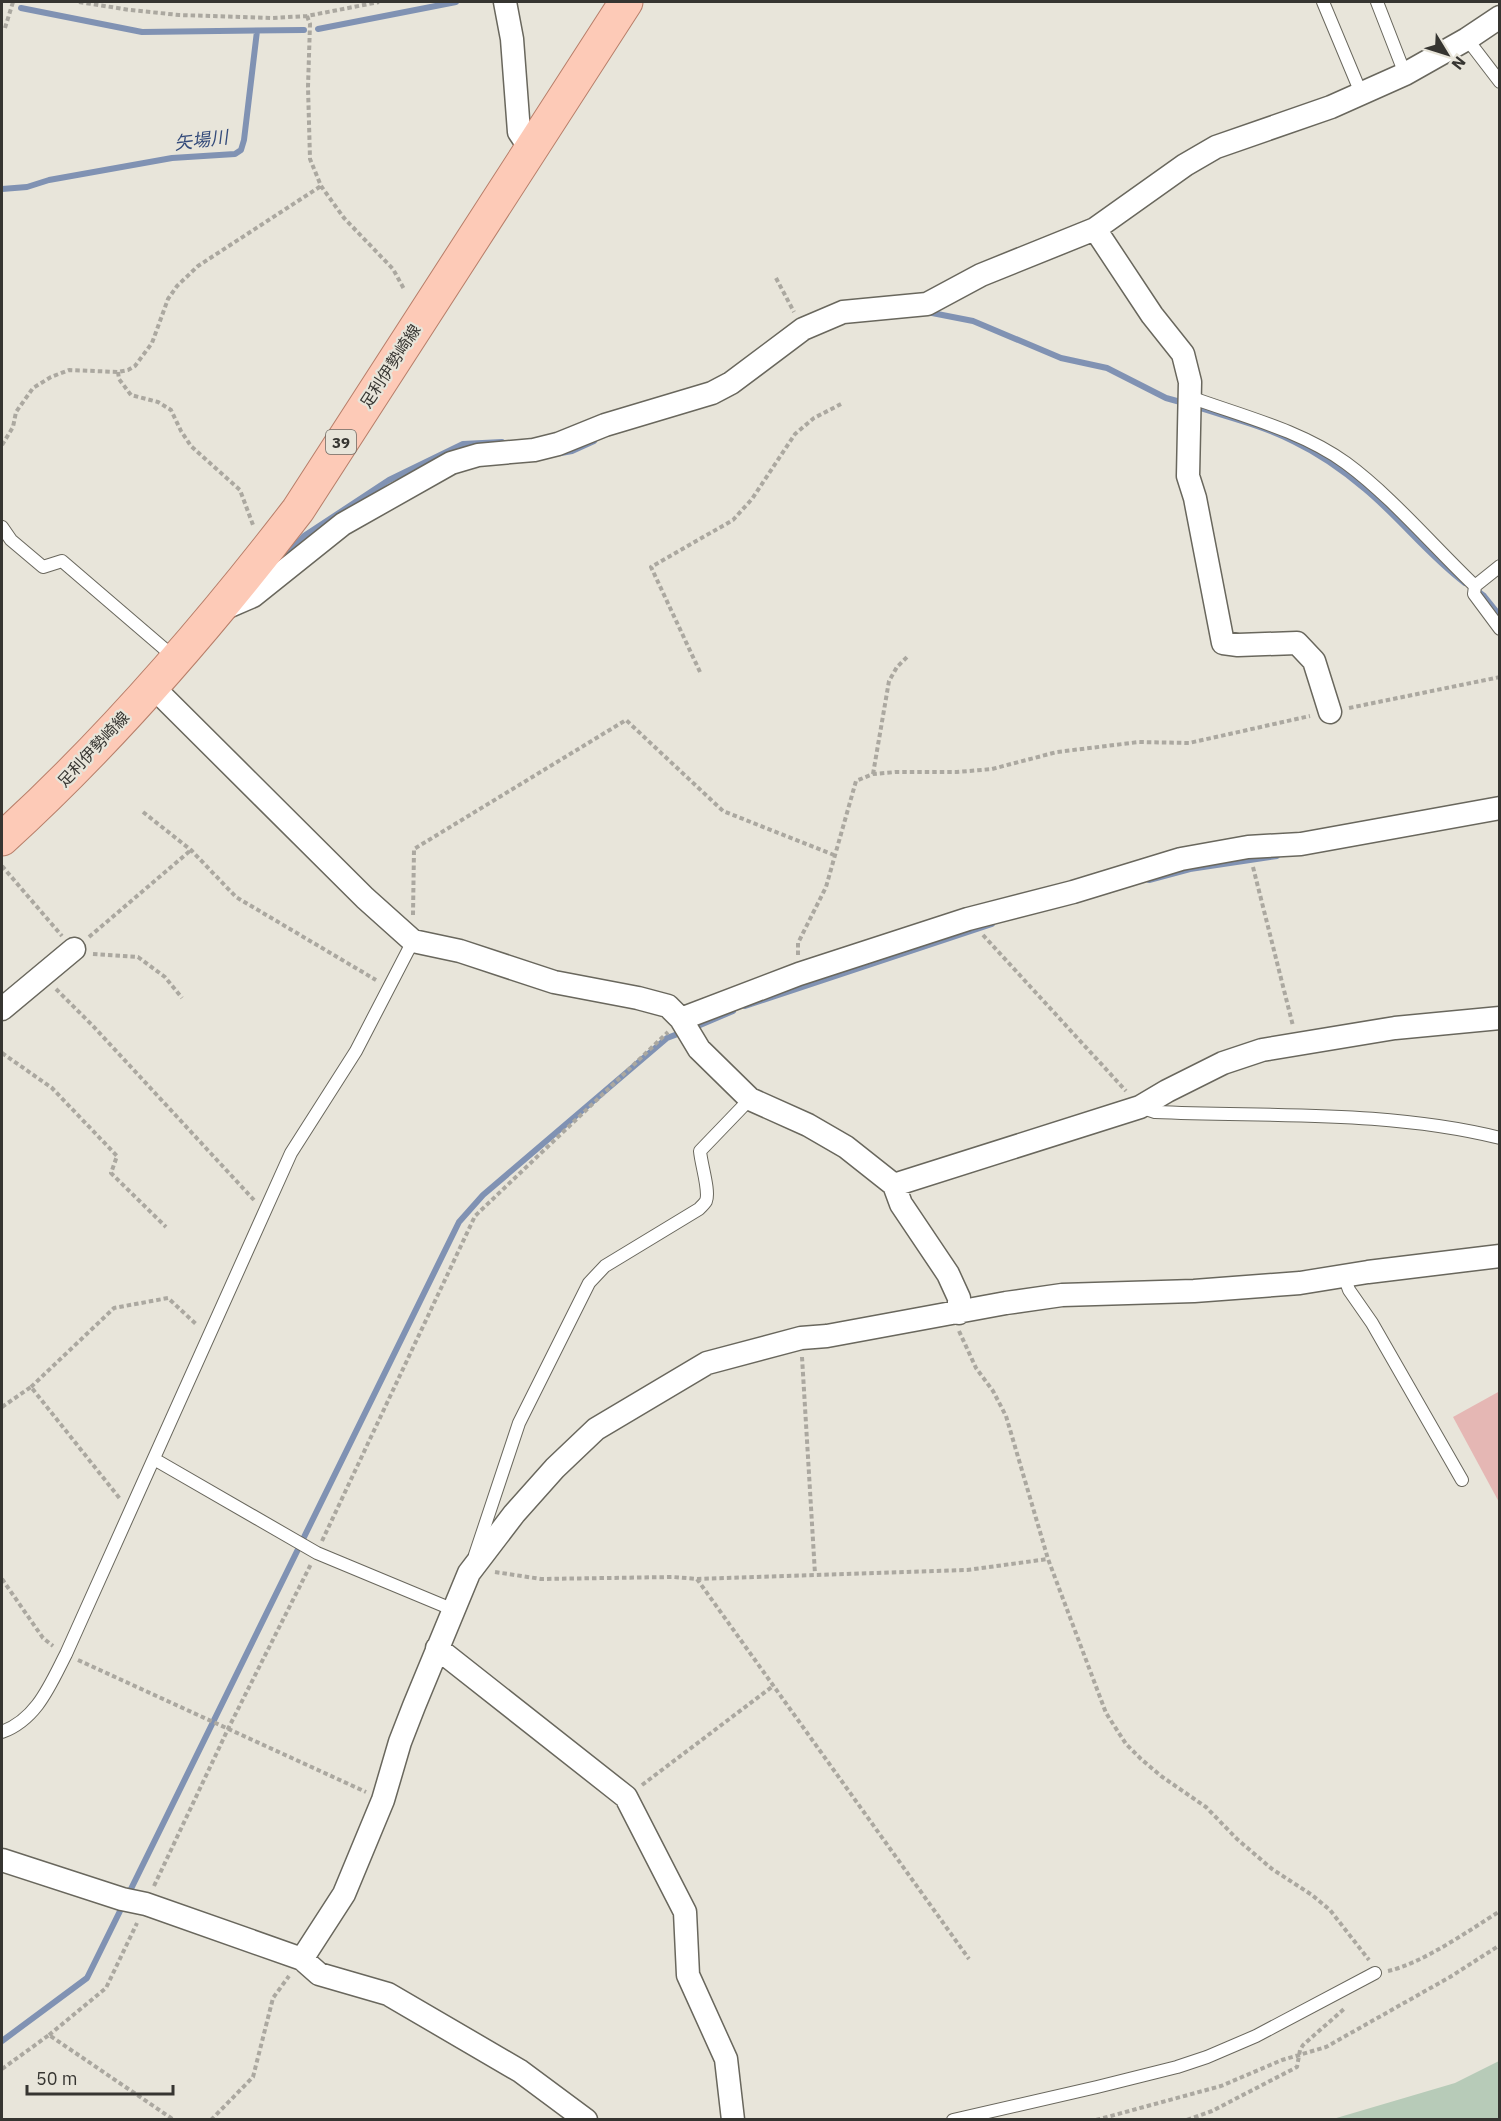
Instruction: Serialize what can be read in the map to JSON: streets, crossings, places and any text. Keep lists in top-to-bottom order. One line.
{"streets":{"main road":["足利伊勢崎線","39"]},"water":["矢場川"],"scale_bar":"50 m","north":"bottom right"}
